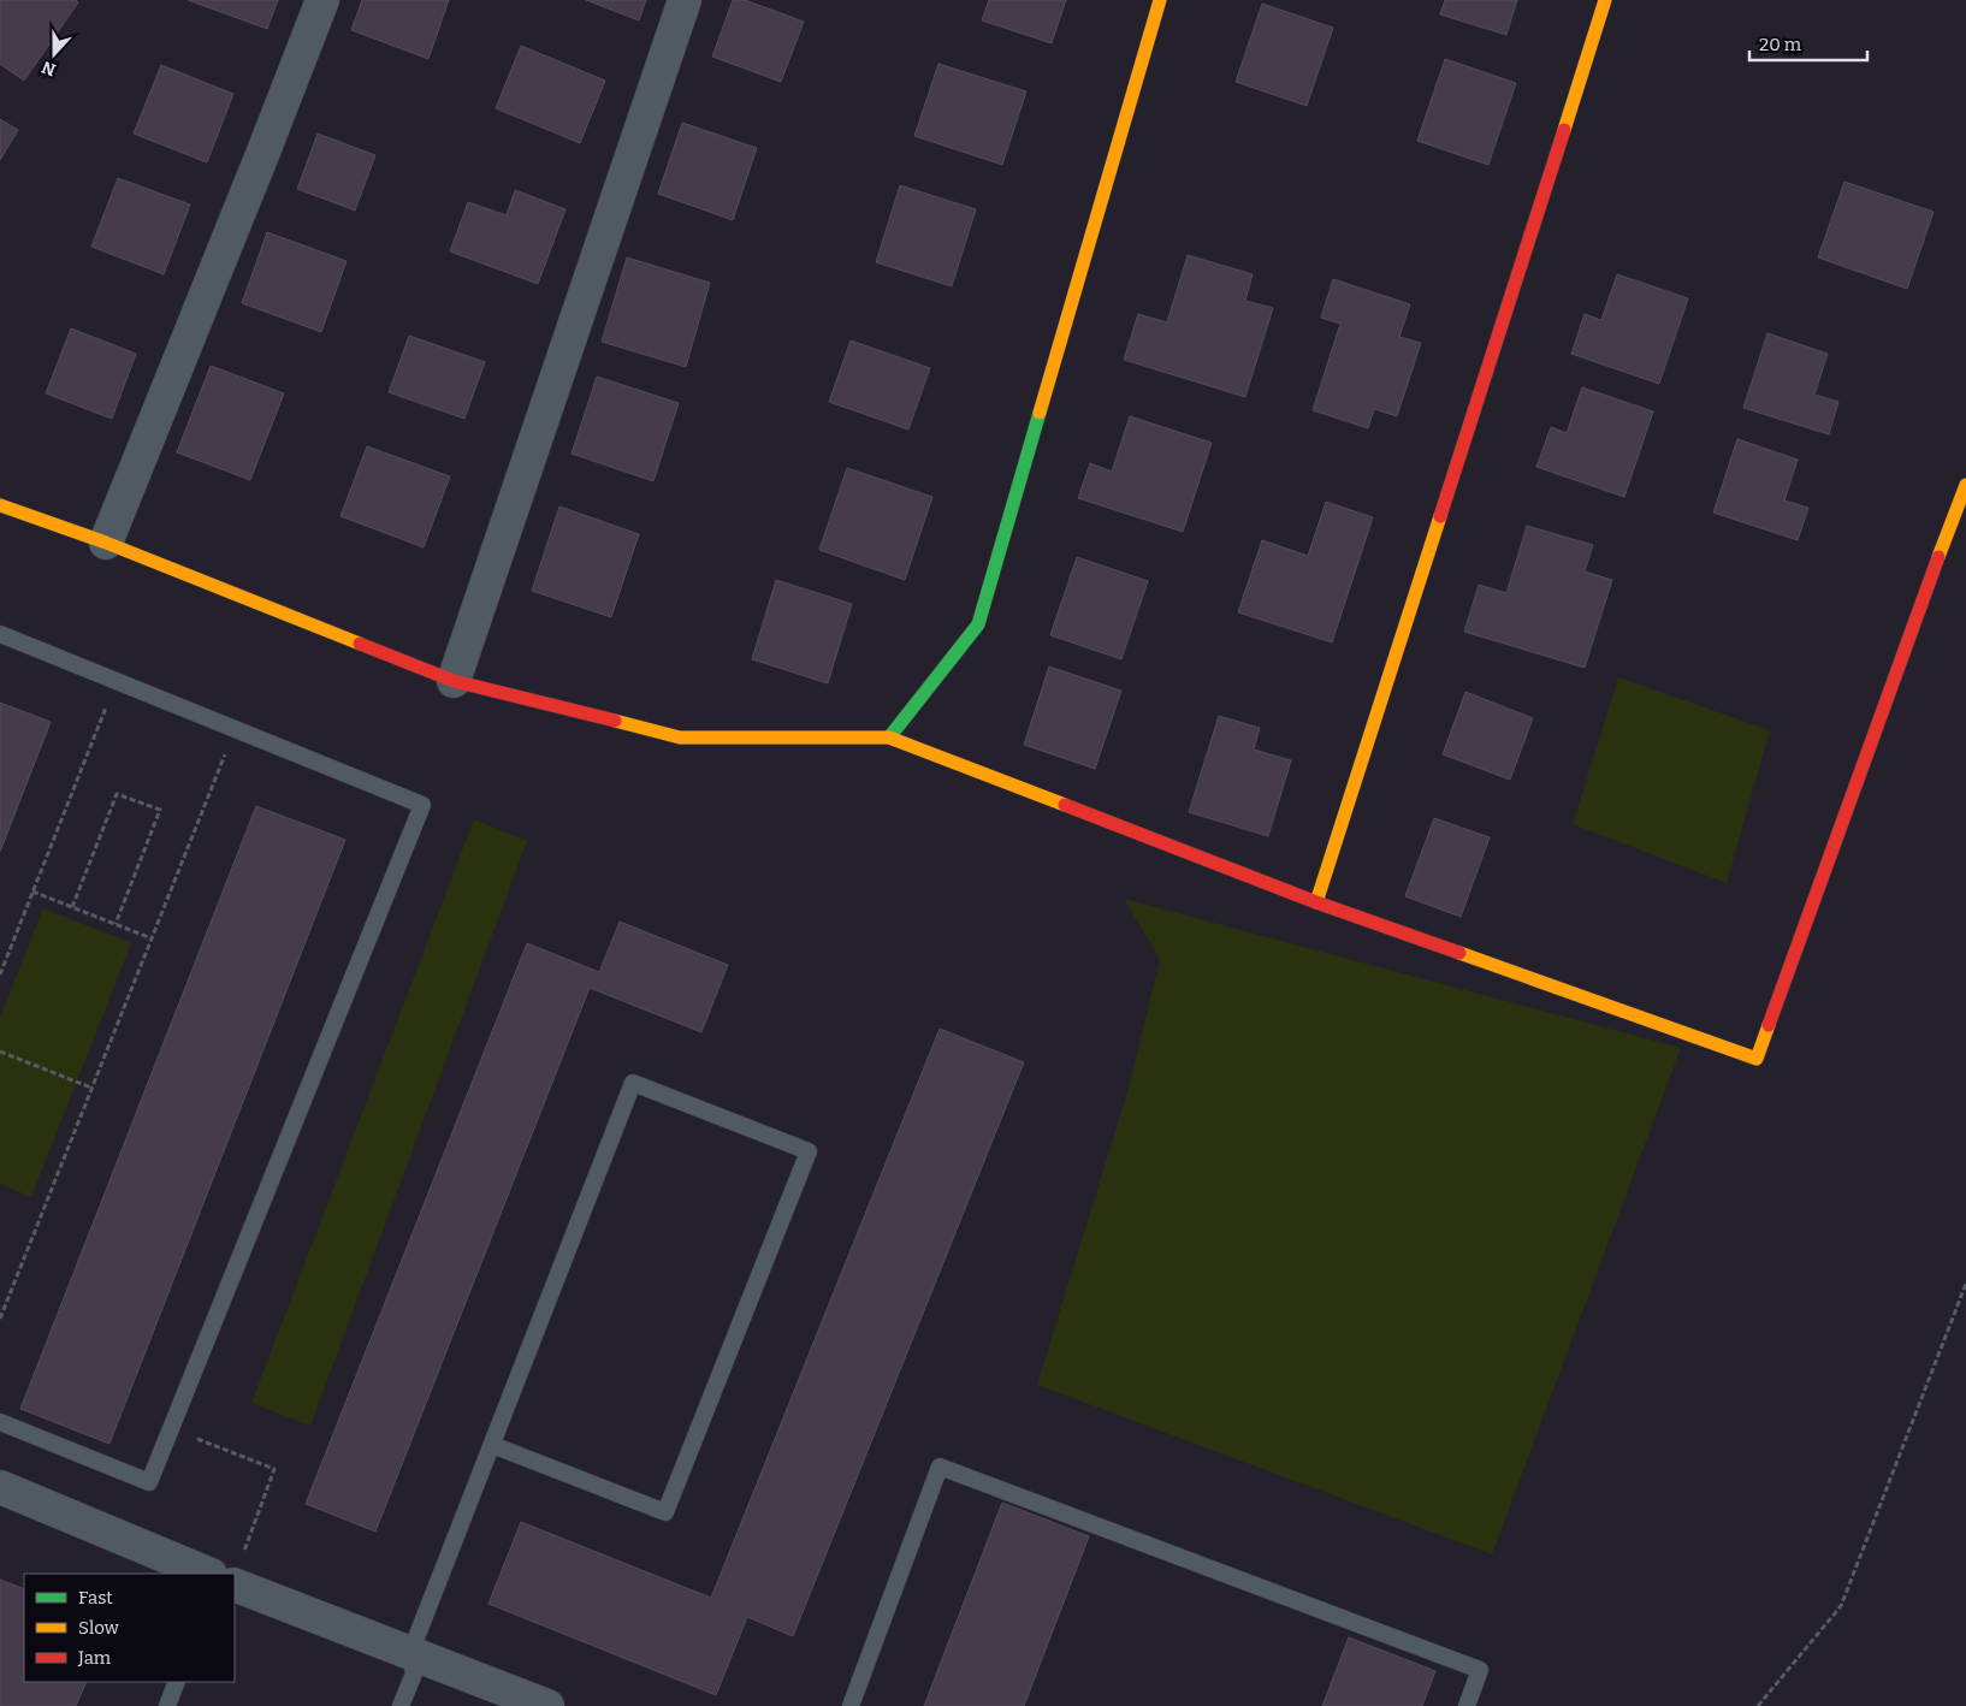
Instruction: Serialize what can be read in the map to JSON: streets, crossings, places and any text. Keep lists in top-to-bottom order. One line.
{"legend":["Fast","Slow","Jam"],"scale_bar":"20 m","north":"bottom"}
